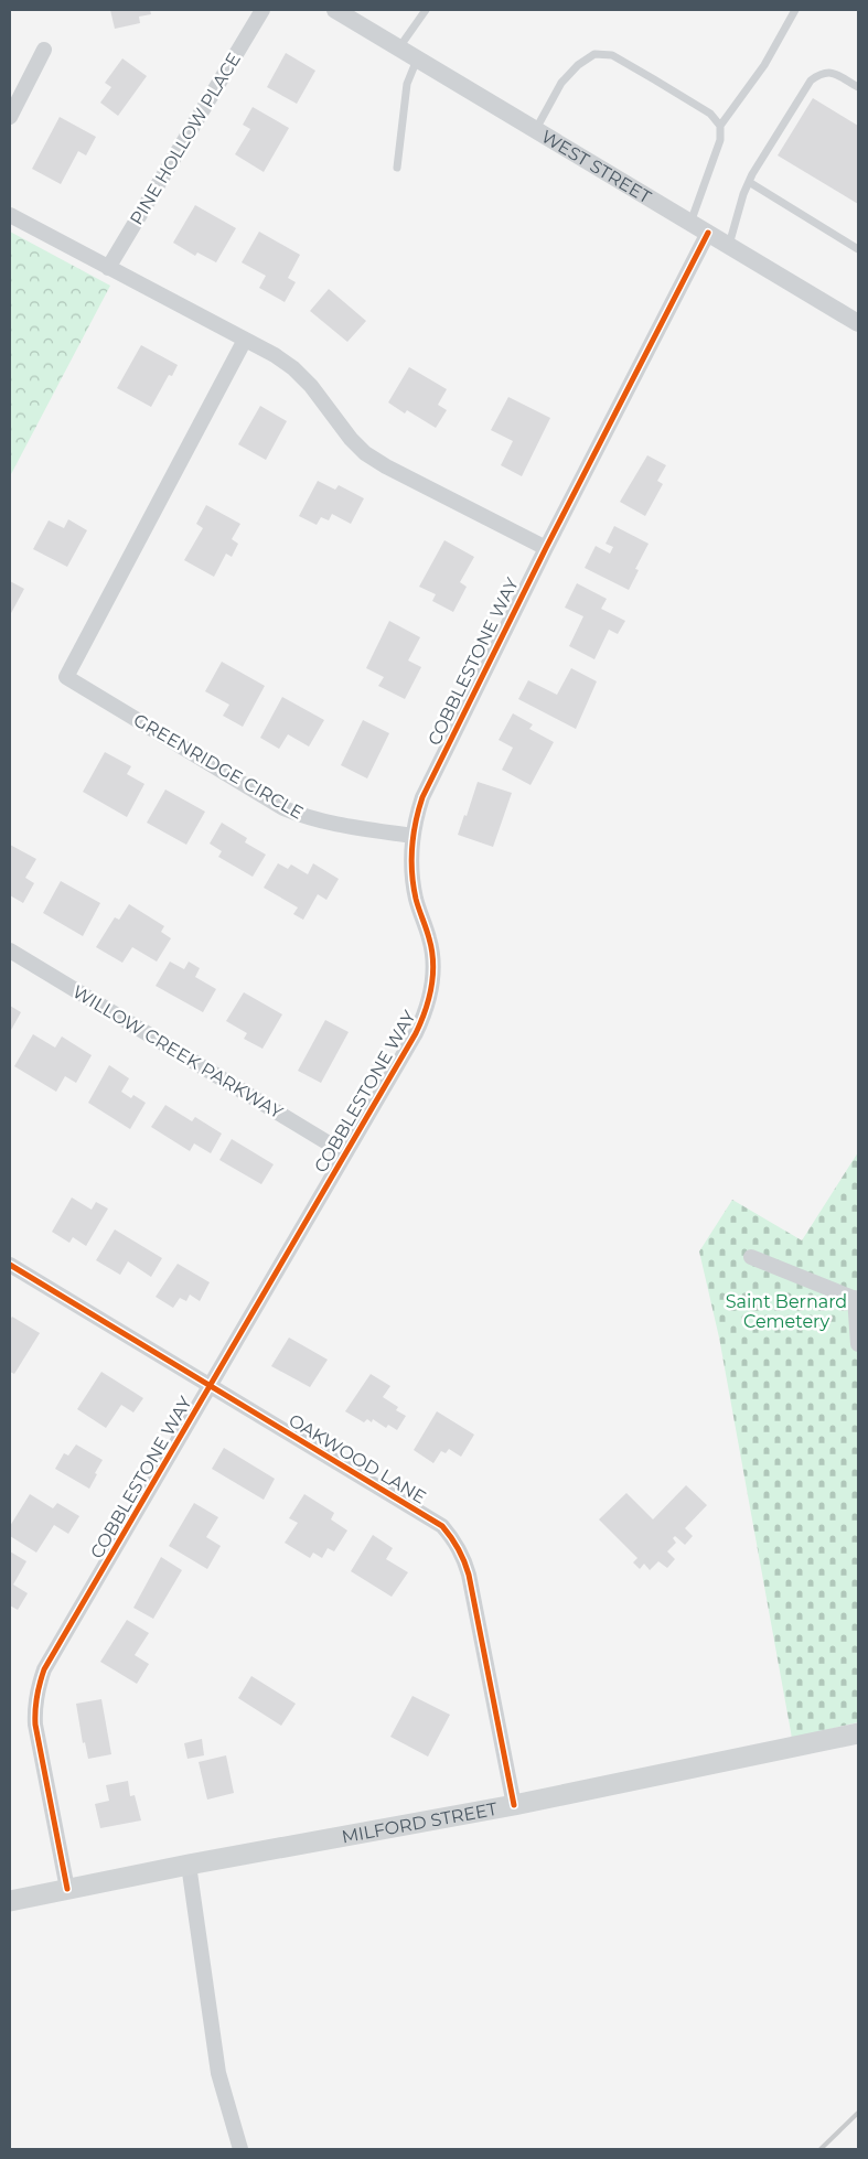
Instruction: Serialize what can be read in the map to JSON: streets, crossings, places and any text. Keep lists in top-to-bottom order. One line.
{"streets":{"main road":["MILFORD STREET"],"street":["PINE HOLLOW PLACE","WEST STREET","COBBLESTONE WAY","GREENRIDGE CIRCLE","WILLOW CREEK PARKWAY","OAKWOOD LANE"]},"crossings":[["WEST STREET","COBBLESTONE WAY"],["COBBLESTONE WAY","GREENRIDGE CIRCLE"],["COBBLESTONE WAY","WILLOW CREEK PARKWAY"],["COBBLESTONE WAY","OAKWOOD LANE"],["COBBLESTONE WAY","MILFORD STREET"],["OAKWOOD LANE","MILFORD STREET"]],"parks":["Saint Bernard Cemetery"]}
